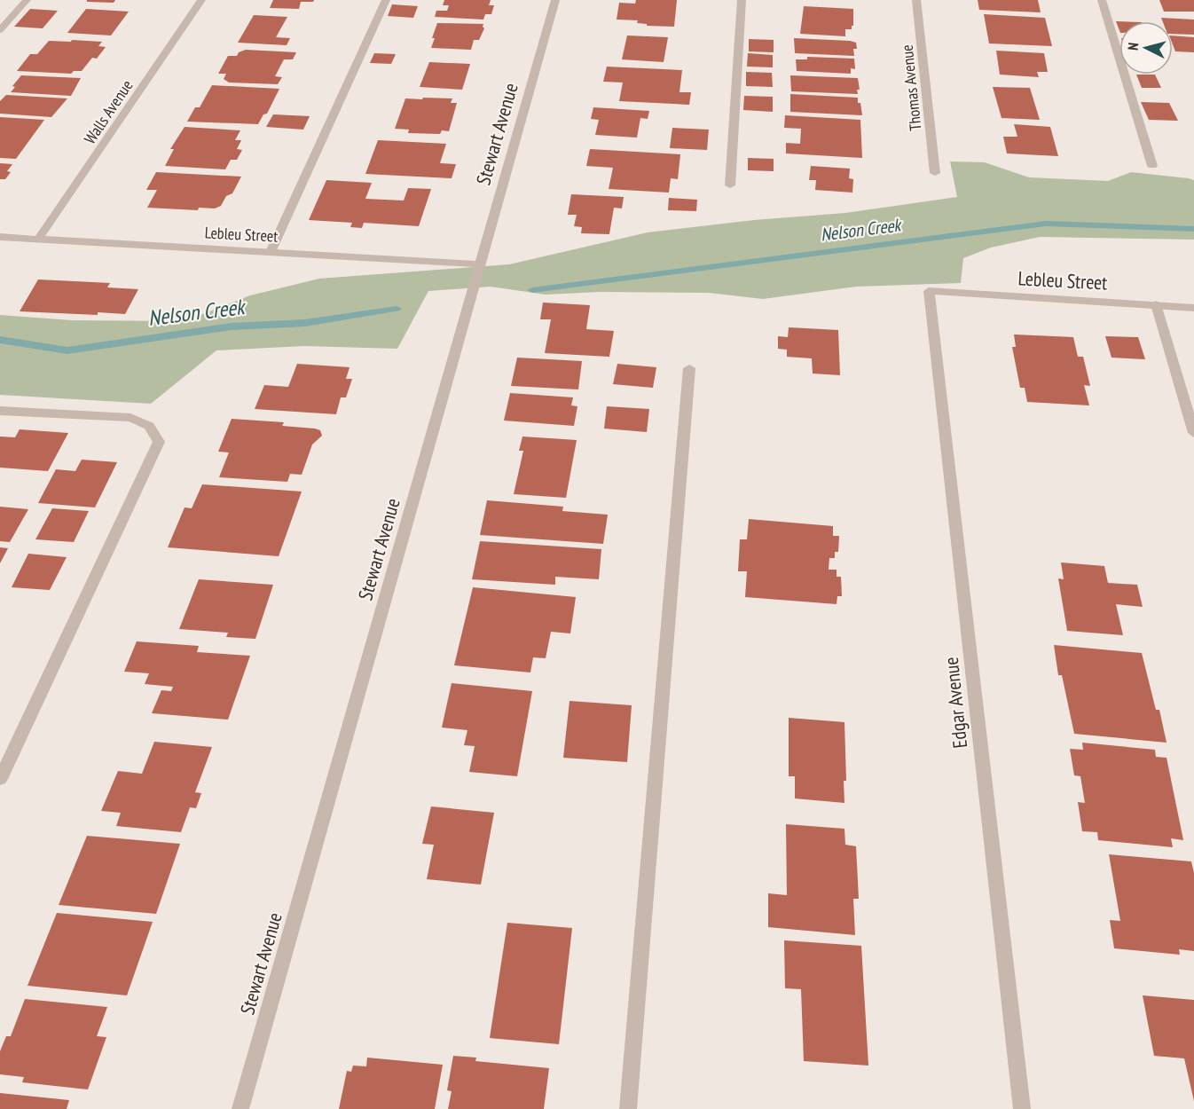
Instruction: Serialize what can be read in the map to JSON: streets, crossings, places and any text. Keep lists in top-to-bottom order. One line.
{"streets":{"street":["Thomas Avenue","Walls Avenue","Stewart Avenue","Lebleu Street","Edgar Avenue"]},"crossings":[["Walls Avenue","Lebleu Street"],["Stewart Avenue","Lebleu Street"],["Lebleu Street","Edgar Avenue"]],"water":["Nelson Creek"],"north":"left"}
